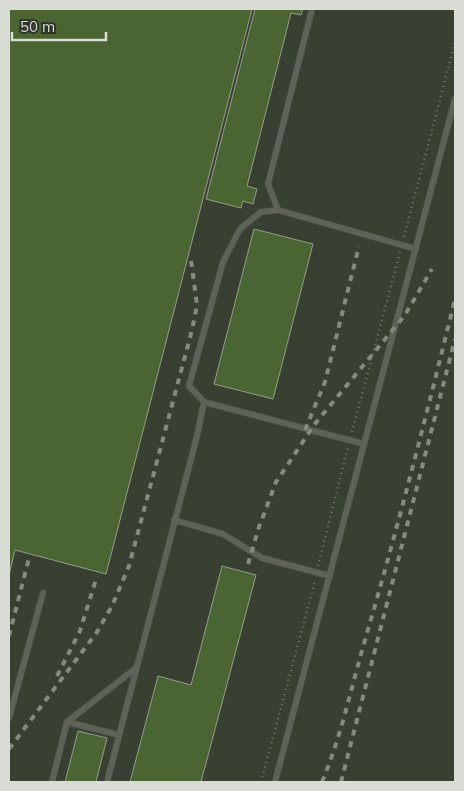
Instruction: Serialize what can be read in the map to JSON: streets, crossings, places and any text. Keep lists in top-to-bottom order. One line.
{"scale_bar":"50 m"}
